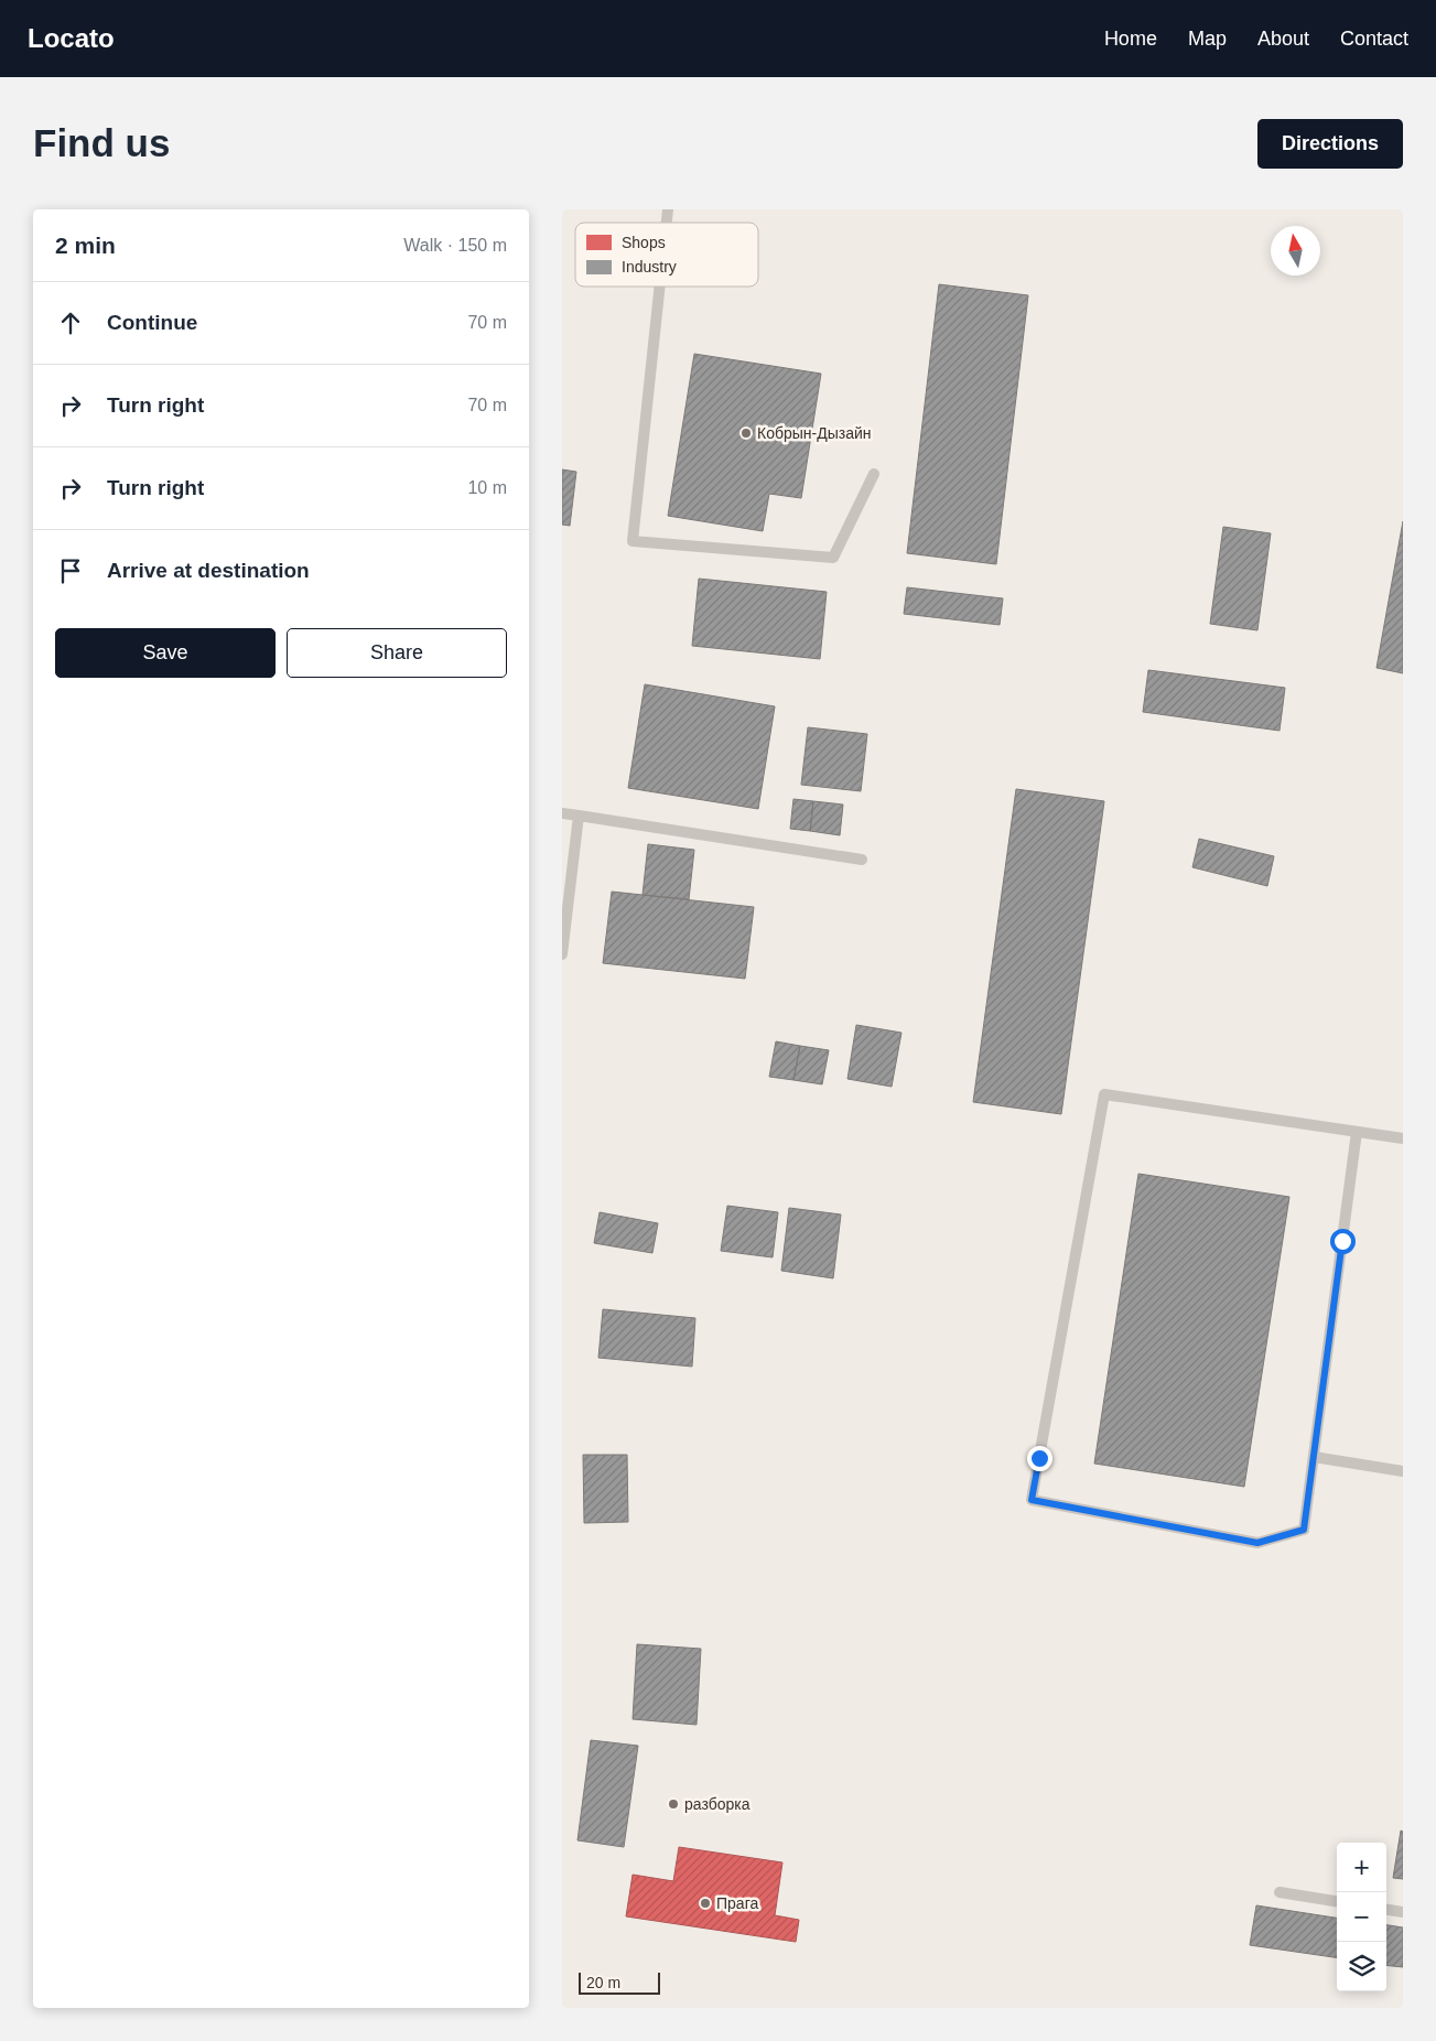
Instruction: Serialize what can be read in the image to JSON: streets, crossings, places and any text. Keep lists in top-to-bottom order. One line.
{"places":["Кобрын-Дызайн","разборка","Прага"],"legend":["Shops","Industry"],"scale_bar":"20 m","north":"top","page":{"header":"Locato","nav":["Home","Map","About","Contact"],"buttons":["Directions",["Save","Share"]],"title":"Find us","heading":["2 min","Walk · 150 m"],"list":[["Continue","70 m"],["Turn right","70 m"],["Turn right","10 m"],"Arrive at destination"],"map_buttons":["+","−"],"scale":"20 m"}}
